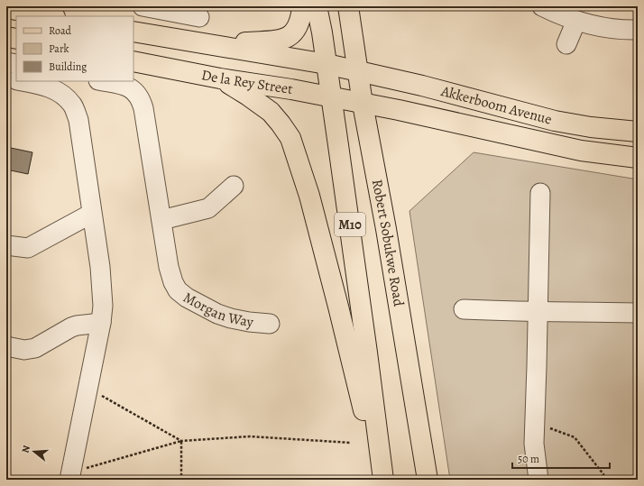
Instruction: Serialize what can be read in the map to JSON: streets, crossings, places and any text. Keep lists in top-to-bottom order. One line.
{"streets":{"main road":["De la Rey Street","Akkerboom Avenue","M10","Robert Sobukwe Road"],"street":["Morgan Way"]},"crossings":[["De la Rey Street","Akkerboom Avenue"],["De la Rey Street","M10"],["De la Rey Street","Robert Sobukwe Road"],["Akkerboom Avenue","Robert Sobukwe Road"]],"legend":["Road","Park","Building"],"scale_bar":"50 m","north":"left"}
